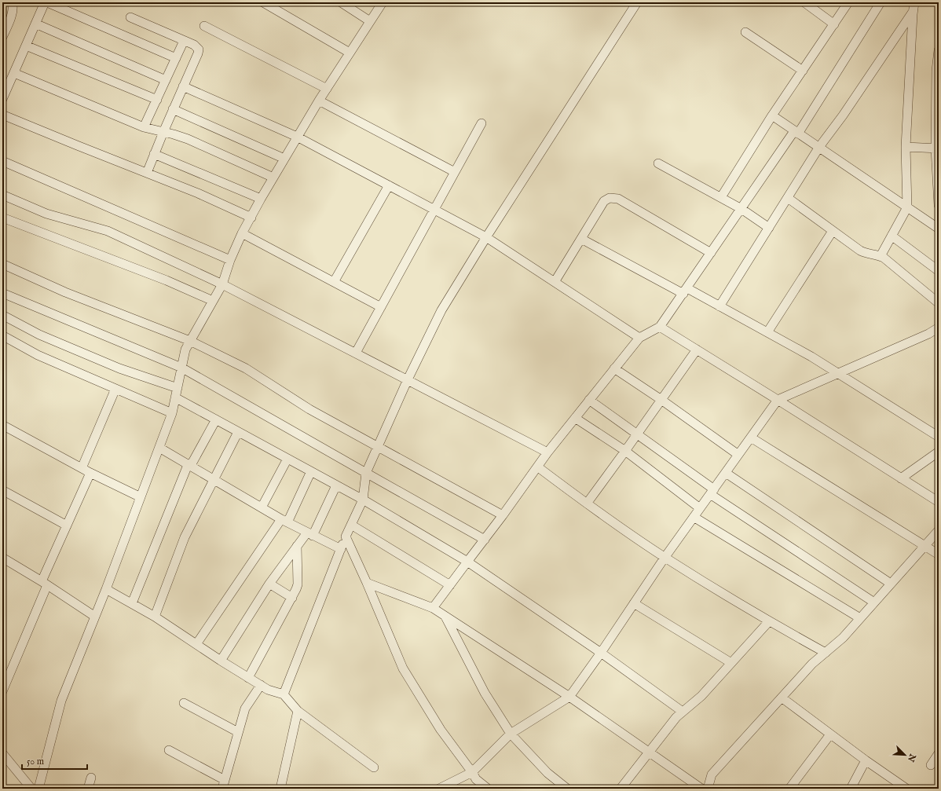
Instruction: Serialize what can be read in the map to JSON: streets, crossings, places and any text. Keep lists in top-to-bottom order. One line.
{"scale_bar":"50 m","north":"bottom right"}
